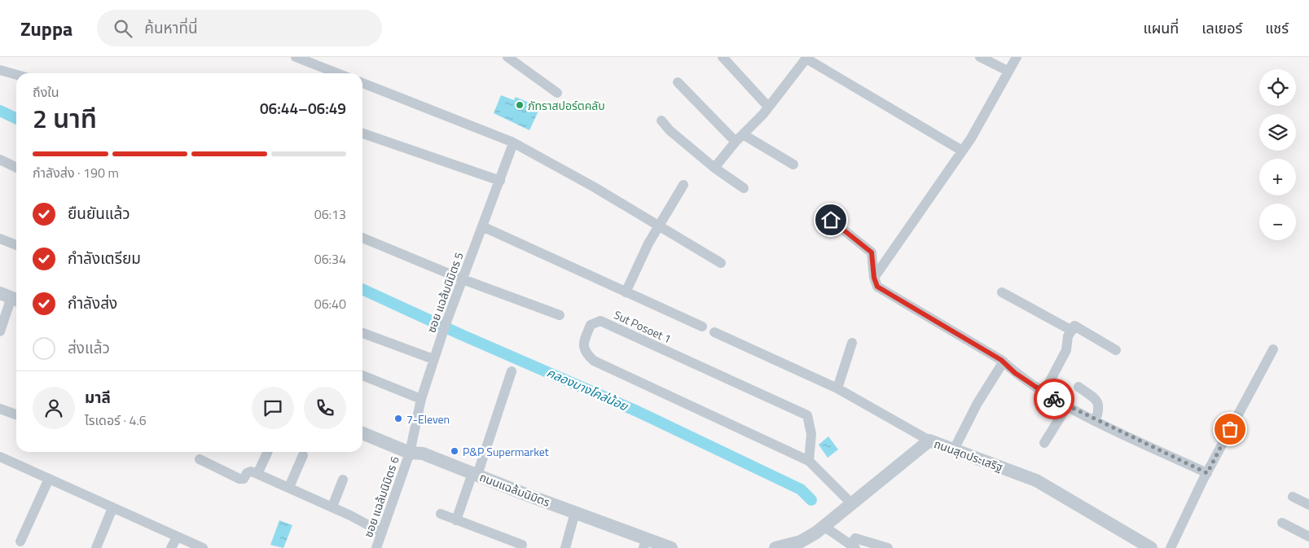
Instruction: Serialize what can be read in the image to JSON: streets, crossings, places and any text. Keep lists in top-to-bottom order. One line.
{"streets":{"street":["ซอย แฉล้มนิมิตร 5","Sut Posoet 1","ถนนสุดประเสริฐ","ถนนแฉล้มนิมิตร","ซอย แฉล้มนิมิตร 6"]},"crossings":[["ซอย แฉล้มนิมิตร 5","ถนนแฉล้มนิมิตร"],["ซอย แฉล้มนิมิตร 5","ซอย แฉล้มนิมิตร 6"],["Sut Posoet 1","ถนนสุดประเสริฐ"],["ถนนแฉล้มนิมิตร","ซอย แฉล้มนิมิตร 6"]],"water":["คลองบางโคล่น้อย"],"places":["ภัทราสปอร์ตคลับ","7-Eleven","P&P Supermarket"],"page":{"header":"Zuppa","search":"ค้นหาที่นี่","nav":["แผนที่","เลเยอร์","แชร์"],"map_buttons":["+","−"],"heading":["2 นาที","ถึงใน","06:44–06:49"],"panel":["มาลี","ไรเดอร์ · 4.6"],"bar":"กำลังส่ง · 190 m","list":[["ยืนยันแล้ว","06:13"],["กำลังเตรียม","06:34"],["กำลังส่ง","06:40"],"ส่งแล้ว"]}}
